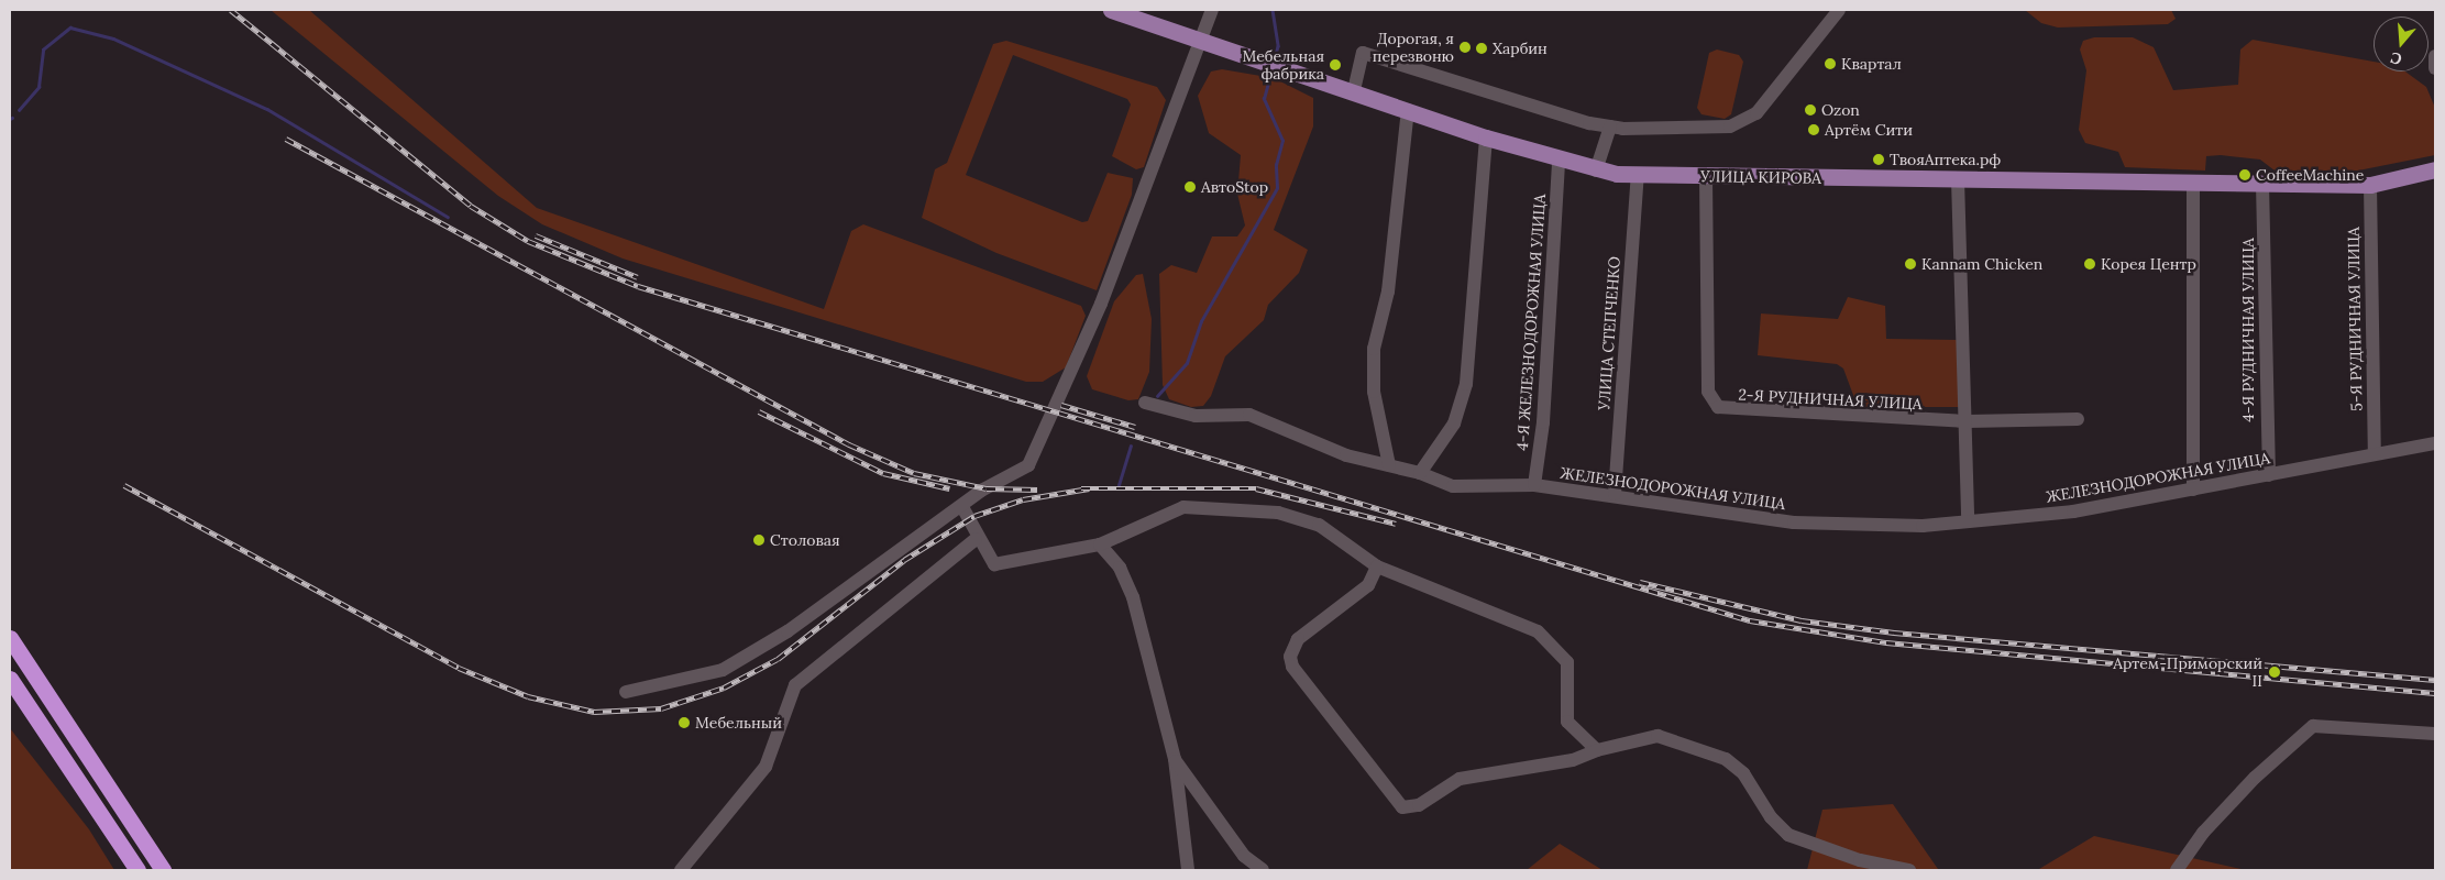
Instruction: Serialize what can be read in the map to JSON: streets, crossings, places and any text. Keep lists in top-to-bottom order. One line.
{"streets":{"main road":["УЛИЦА КИРОВА"],"street":["5-Я РУДНИЧНАЯ УЛИЦА","4-Я ЖЕЛЕЗНОДОРОЖНАЯ УЛИЦА","4-Я РУДНИЧНАЯ УЛИЦА","УЛИЦА СТЕПЧЕНКО","2-Я РУДНИЧНАЯ УЛИЦА","ЖЕЛЕЗНОДОРОЖНАЯ УЛИЦА"]},"crossings":[["УЛИЦА КИРОВА","5-Я РУДНИЧНАЯ УЛИЦА"],["УЛИЦА КИРОВА","4-Я ЖЕЛЕЗНОДОРОЖНАЯ УЛИЦА"],["УЛИЦА КИРОВА","4-Я РУДНИЧНАЯ УЛИЦА"],["УЛИЦА КИРОВА","УЛИЦА СТЕПЧЕНКО"],["УЛИЦА КИРОВА","2-Я РУДНИЧНАЯ УЛИЦА"],["5-Я РУДНИЧНАЯ УЛИЦА","ЖЕЛЕЗНОДОРОЖНАЯ УЛИЦА"],["4-Я ЖЕЛЕЗНОДОРОЖНАЯ УЛИЦА","ЖЕЛЕЗНОДОРОЖНАЯ УЛИЦА"],["4-Я РУДНИЧНАЯ УЛИЦА","ЖЕЛЕЗНОДОРОЖНАЯ УЛИЦА"],["УЛИЦА СТЕПЧЕНКО","ЖЕЛЕЗНОДОРОЖНАЯ УЛИЦА"]],"places":["Дорогая, я перезвоню","Харбин","Квартал","Мебельная фабрика","Ozon","Артём Сити","ТвояАптека.рф","CoffeeMachine","АвтоStop","Kannam Chicken","Корея Центр","Столовая","Артем-Приморский II","Мебельный"],"north":"bottom"}
